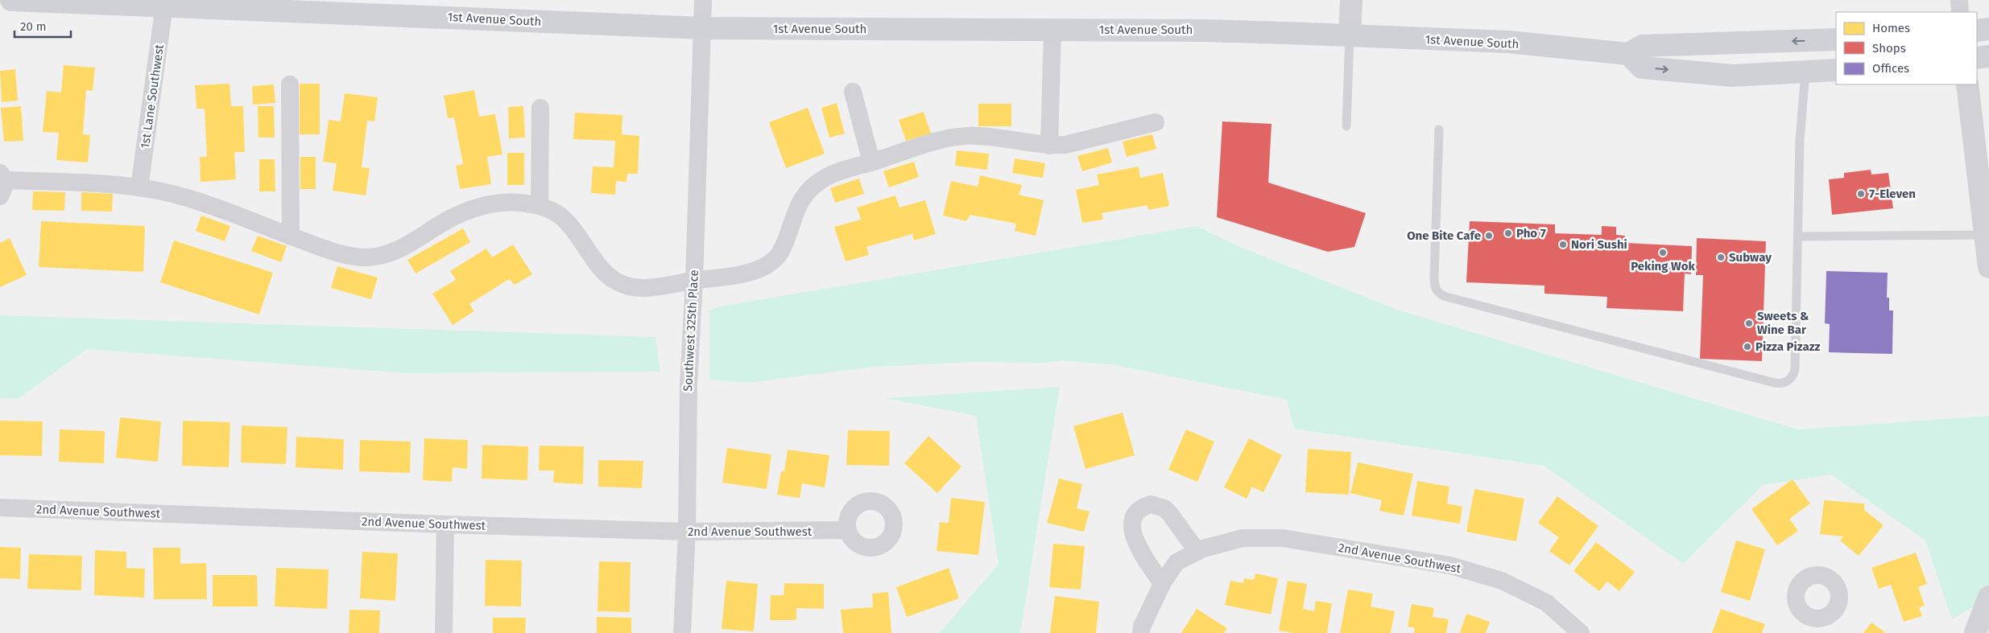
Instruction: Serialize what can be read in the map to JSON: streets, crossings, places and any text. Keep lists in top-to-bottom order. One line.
{"streets":{"main road":["1st Avenue South"],"street":["1st Lane Southwest","Southwest 325th Place","2nd Avenue Southwest"]},"crossings":[["1st Avenue South","1st Lane Southwest"],["1st Avenue South","Southwest 325th Place"],["Southwest 325th Place","2nd Avenue Southwest"]],"places":["7-Eleven","Pho 7","One Bite Cafe","Nori Sushi","Peking Wok","Subway","Sweets & Wine Bar","Pizza Pizazz"],"legend":["Homes","Shops","Offices"],"scale_bar":"20 m"}
